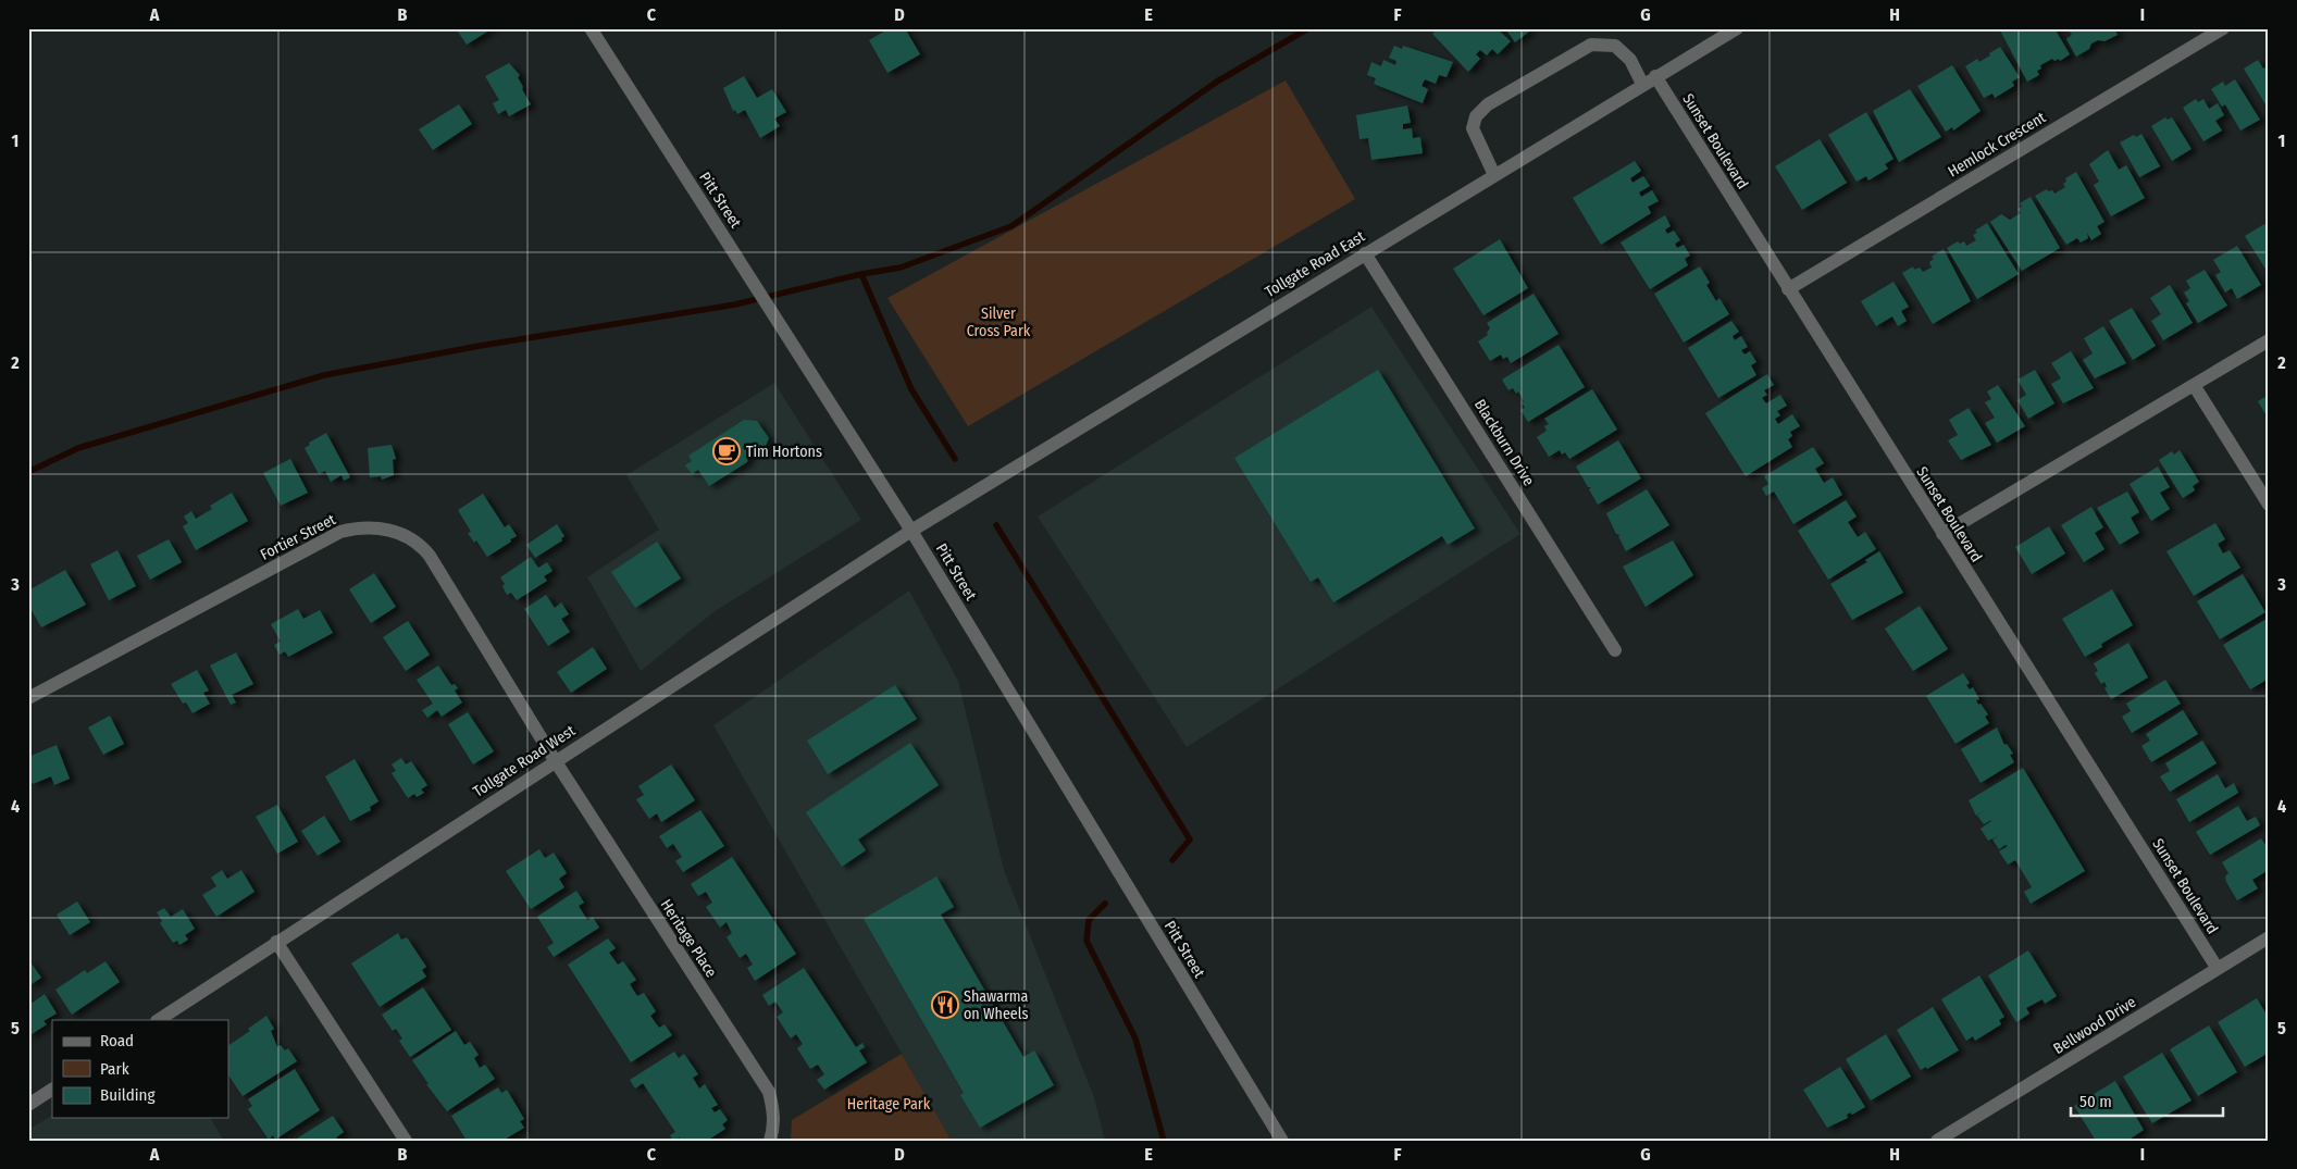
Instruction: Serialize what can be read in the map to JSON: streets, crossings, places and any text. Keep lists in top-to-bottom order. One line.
{"streets":{"street":["Sunset Boulevard","Hemlock Crescent","Pitt Street","Tollgate Road East","Blackburn Drive","Fortier Street","Tollgate Road West","Heritage Place","Bellwood Drive"]},"crossings":[["Sunset Boulevard","Hemlock Crescent"],["Sunset Boulevard","Tollgate Road East"],["Sunset Boulevard","Bellwood Drive"],["Pitt Street","Tollgate Road East"],["Pitt Street","Tollgate Road West"],["Tollgate Road East","Blackburn Drive"],["Tollgate Road East","Tollgate Road West"],["Fortier Street","Tollgate Road West"],["Fortier Street","Heritage Place"],["Tollgate Road West","Heritage Place"]],"parks":["Silver Cross Park","Heritage Park"],"places":{"cafe":["Tim Hortons"],"restaurant":["Shawarma on Wheels"]},"legend":["Road","Park","Building"],"scale_bar":"50 m","grid":{"columns":["A","B","C","D","E","F","G","H","I"],"rows":["1","2","3","4","5"]}}
